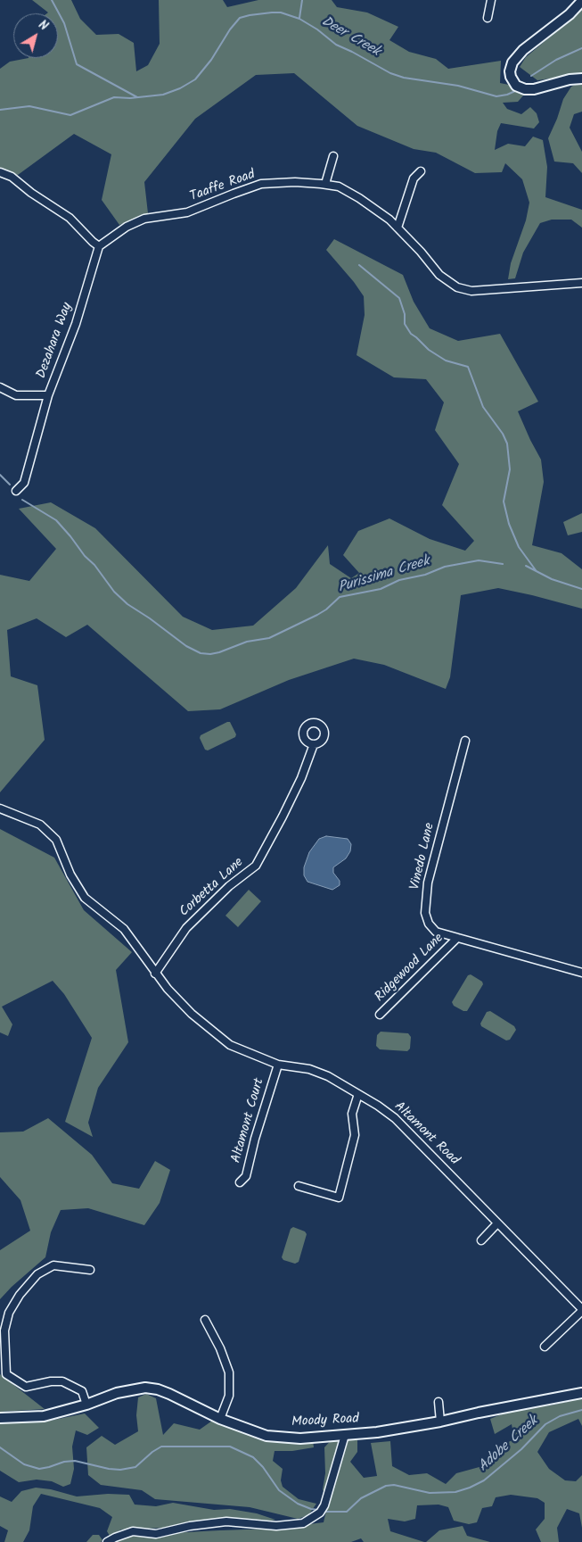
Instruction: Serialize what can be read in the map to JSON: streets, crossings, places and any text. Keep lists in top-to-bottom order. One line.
{"streets":{"street":["Taaffe Road","Dezahara Way","Vinedo Lane","Corbetta Lane","Ridgewood Lane","Altamont Court","Altamont Road","Moody Road"]},"crossings":[["Taaffe Road","Dezahara Way"],["Vinedo Lane","Ridgewood Lane"],["Corbetta Lane","Altamont Road"],["Altamont Court","Altamont Road"]],"water":["Deer Creek","Purissima Creek","Adobe Creek"],"north":"top right"}
